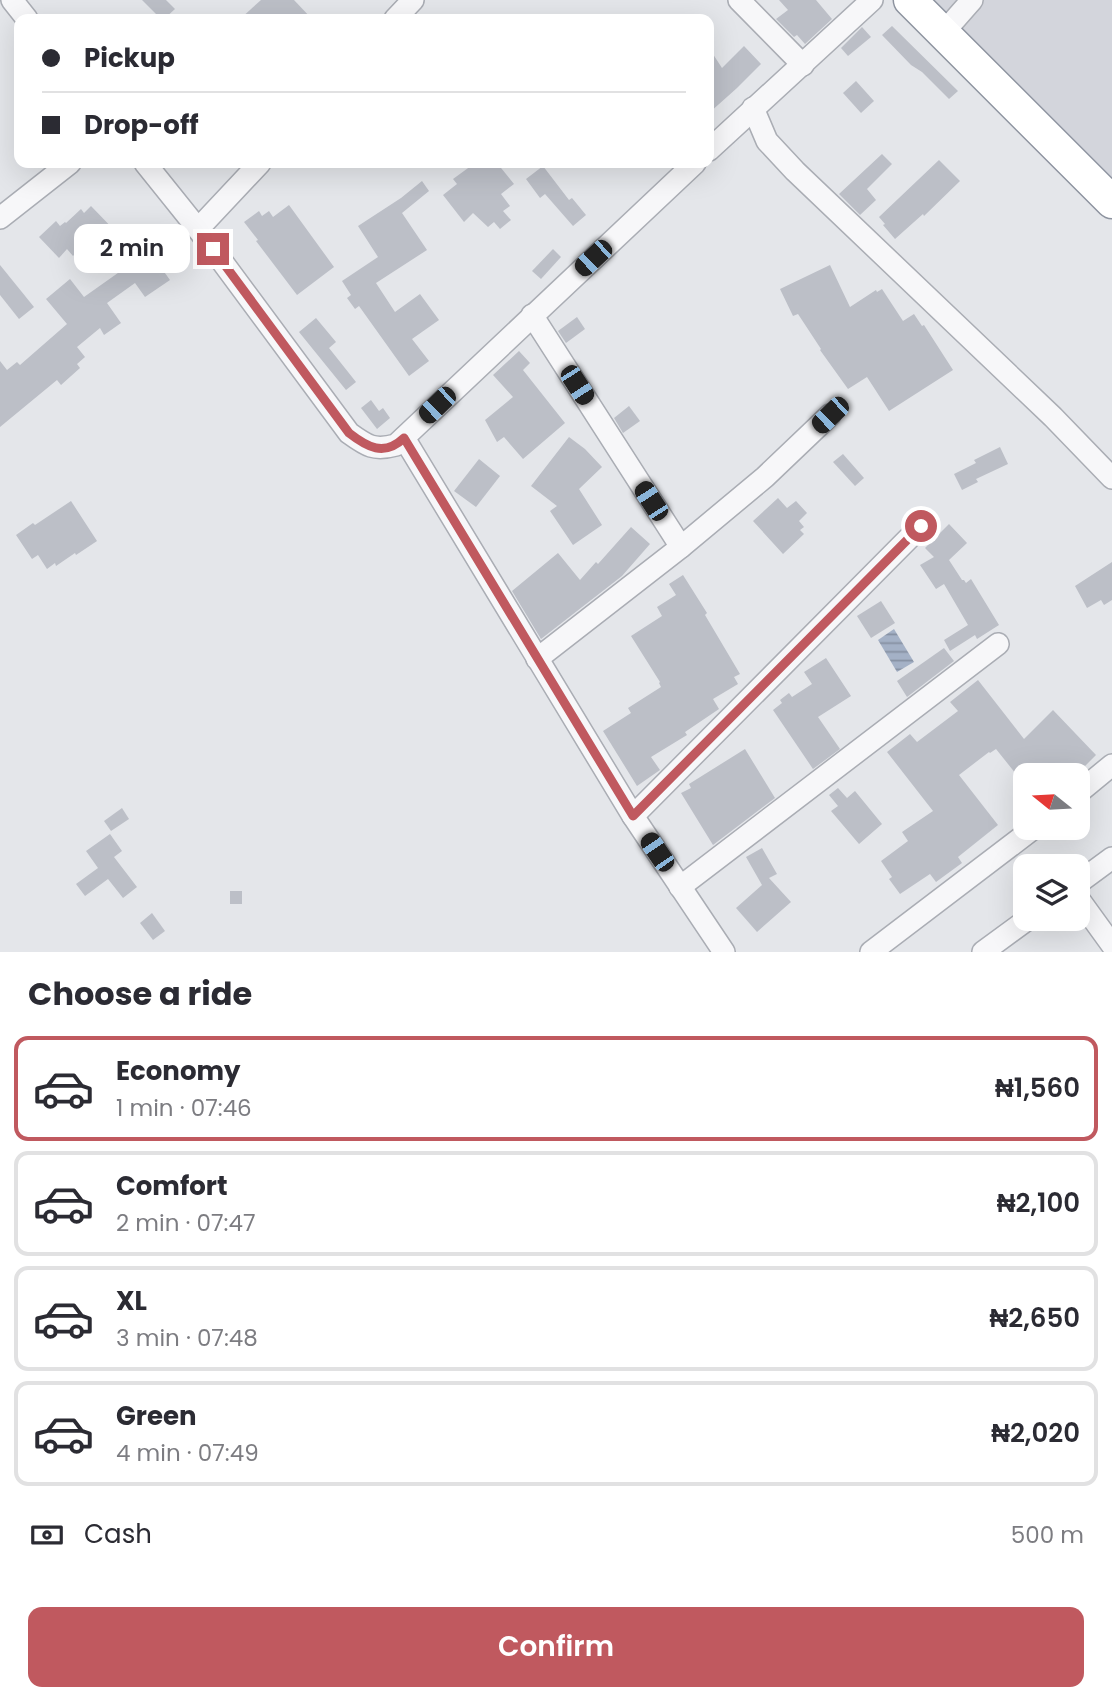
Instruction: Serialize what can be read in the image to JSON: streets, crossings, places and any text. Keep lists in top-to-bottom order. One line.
{"north":"left","page":{"banner":["Pickup","Drop-off"],"bubble":"2 min","heading":"Choose a ride","list":[{"name":"Economy","note":"1 min · 07:46","value":"₦1,560"},{"name":"Comfort","note":"2 min · 07:47","value":"₦2,100"},{"name":"XL","note":"3 min · 07:48","value":"₦2,650"},{"name":"Green","note":"4 min · 07:49","value":"₦2,020"}],"pay":["Cash","500 m"],"buttons":"Confirm"}}
